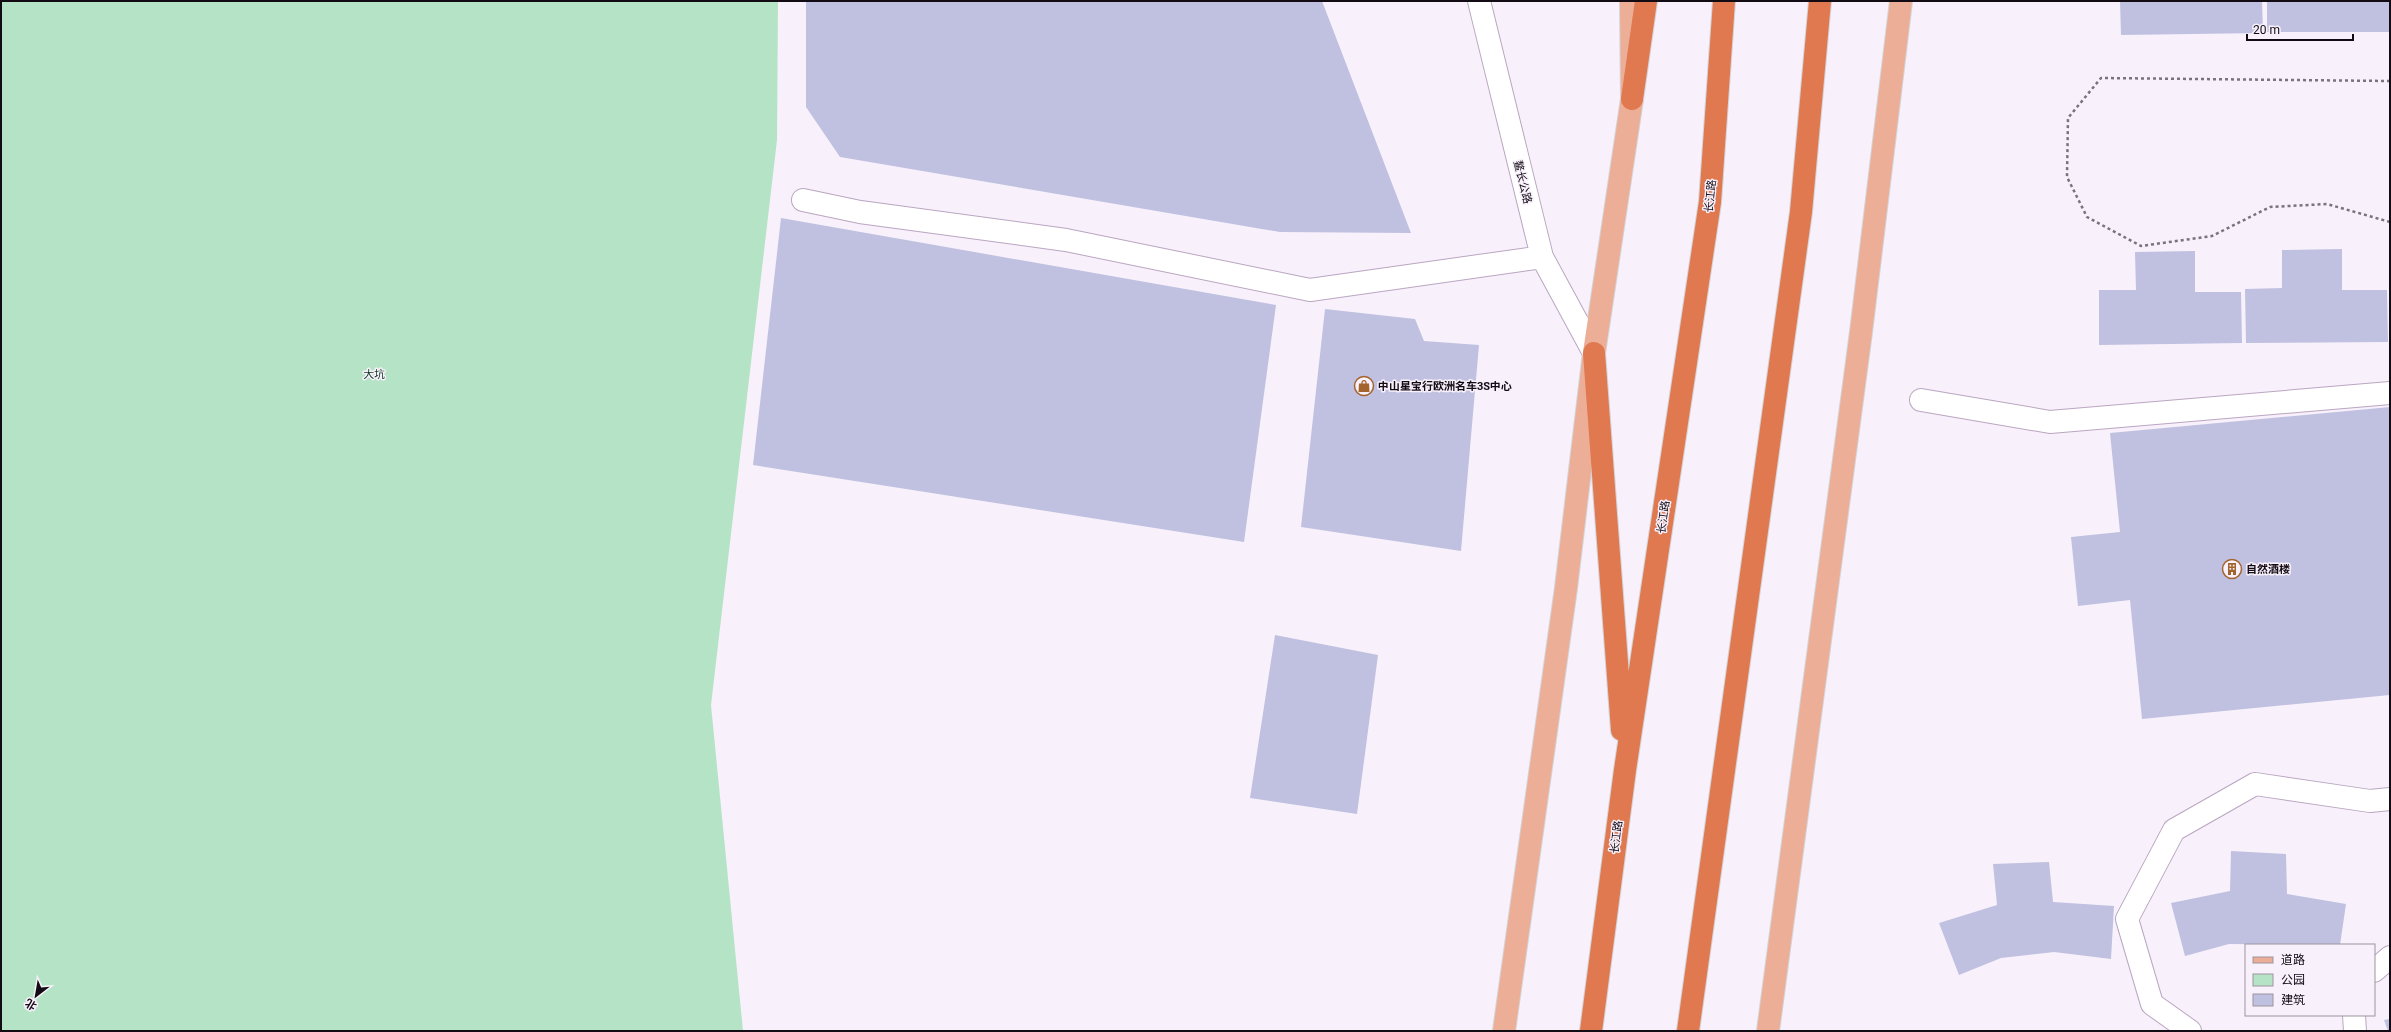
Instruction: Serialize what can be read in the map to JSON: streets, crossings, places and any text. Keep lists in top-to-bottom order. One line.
{"streets":{"highway":["长江路"],"street":["鳌长公路"]},"parks":["大坑"],"places":{"shop":["中山星宝行欧洲名车3S中心"],"building":["自然酒楼"]},"legend":["道路","公园","建筑"],"scale_bar":"20 m","north":"bottom left"}
